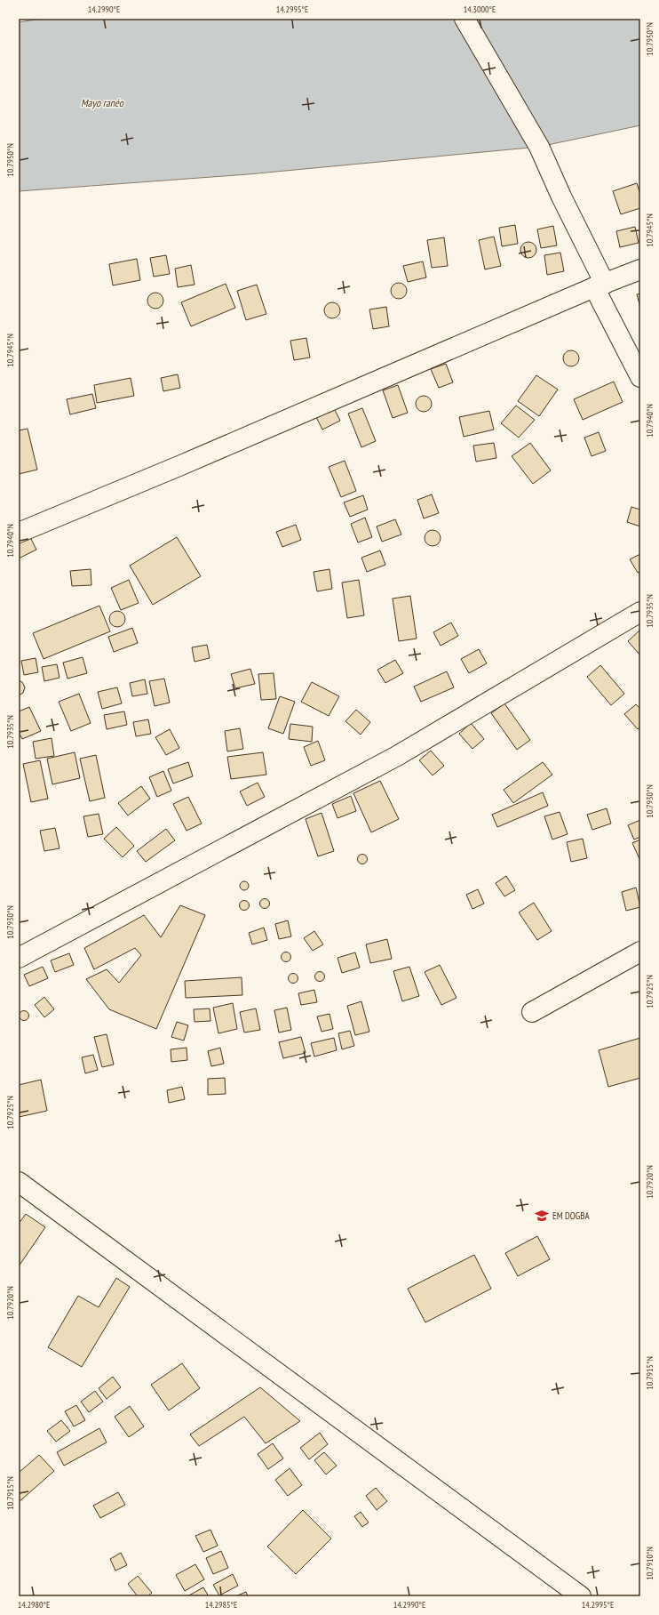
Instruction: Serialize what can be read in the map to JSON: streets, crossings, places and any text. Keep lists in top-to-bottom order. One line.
{"water":["Mayo ranéo"],"places":{"school or university":["EM DOGBA"]},"coordinates":["14.2990°E","14.2995°E","14.3000°E","10.7950°N","10.7945°N","10.7940°N","10.7935°N","10.7930°N","10.7925°N","10.7920°N","10.7915°N","10.7910°N","14.2980°E","14.2985°E"]}
